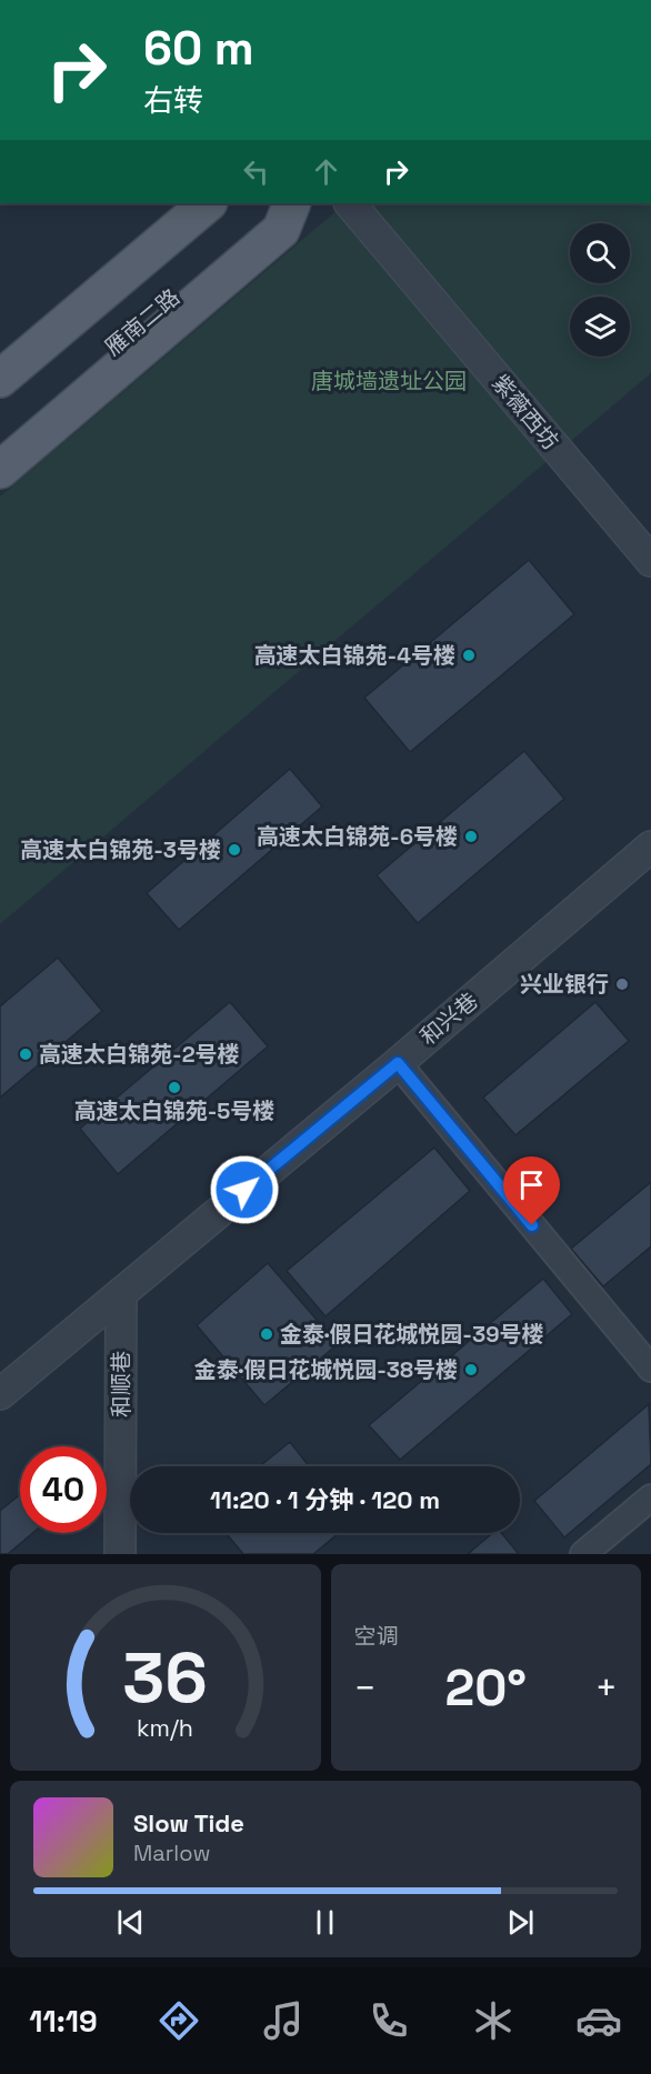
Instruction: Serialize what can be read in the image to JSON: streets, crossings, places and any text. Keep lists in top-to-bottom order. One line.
{"streets":{"main road":["雁南二路"],"street":["紫薇西坊","和兴巷","和顺巷"]},"crossings":[["和兴巷","和顺巷"]],"parks":["唐城墙遗址公园"],"places":["高速太白锦苑-4号楼","高速太白锦苑-6号楼","高速太白锦苑-3号楼","兴业银行","高速太白锦苑-2号楼","高速太白锦苑-5号楼","金泰·假日花城悦园-39号楼","金泰·假日花城悦园-38号楼"],"page":{"turn":["60 m","右转"],"limit":"40","trip":"11:20 · 1 分钟 · 120 m","tile":"空调","heat":["−","20°","+"],"song":["Slow Tide","Marlow"],"tabs":"11:19","gauge":["36","km/h"]}}
